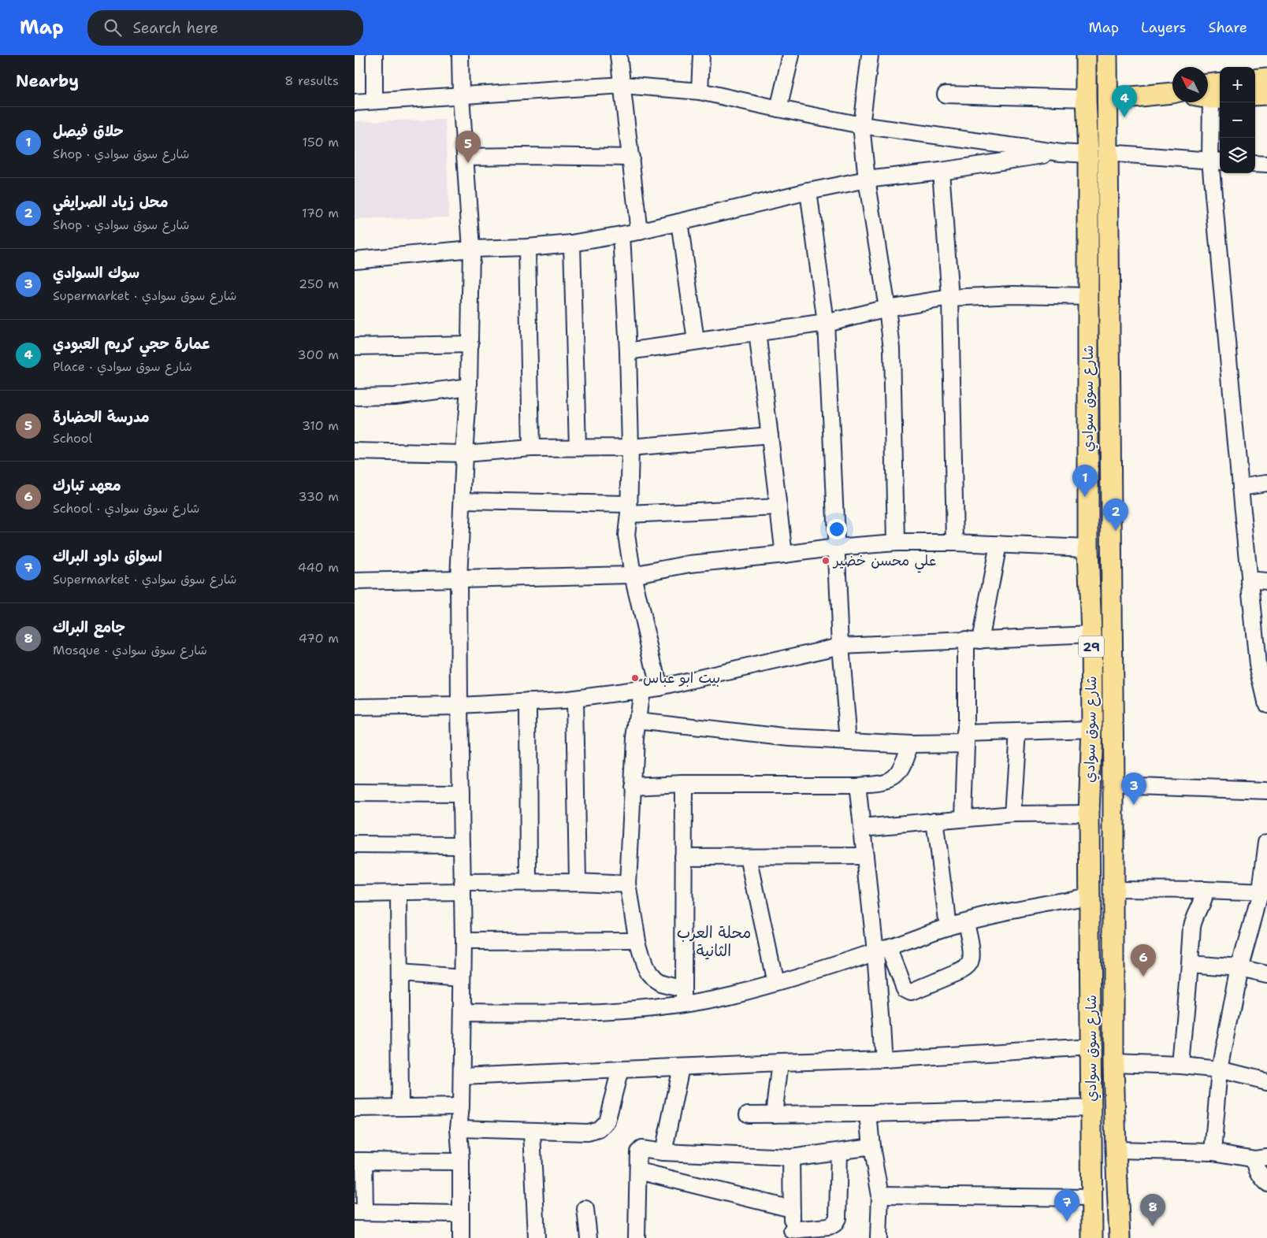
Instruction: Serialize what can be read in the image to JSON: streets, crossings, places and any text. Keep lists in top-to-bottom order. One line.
{"streets":{"main road":["شارع سوق سوادي","29"]},"districts":["محلة العرب الثانية"],"places":["علي محسن خضير","بيت ابو عباس"],"north":"top left","page":{"header":"Map","search":"Search here","nav":["Map","Layers","Share"],"heading":["Nearby","8 results"],"map_buttons":["+","−"],"pins":["4","5","1","2","3","6","7","8"],"list":[{"mark":"1","name":"حلاق فيصل","note":"Shop · شارع سوق سوادي","value":"150 m"},{"mark":"2","name":"محل زياد الصرايفي","note":"Shop · شارع سوق سوادي","value":"170 m"},{"mark":"3","name":"سوك السوادي","note":"Supermarket · شارع سوق سوادي","value":"250 m"},{"mark":"4","name":"عمارة حجي كريم العبودي","note":"Place · شارع سوق سوادي","value":"300 m"},{"mark":"5","name":"مدرسة الحضارة","note":"School","value":"310 m"},{"mark":"6","name":"معهد تبارك","note":"School · شارع سوق سوادي","value":"330 m"},{"mark":"7","name":"اسواق داود البراك","note":"Supermarket · شارع سوق سوادي","value":"440 m"},{"mark":"8","name":"جامع البراك","note":"Mosque · شارع سوق سوادي","value":"470 m"}]}}
